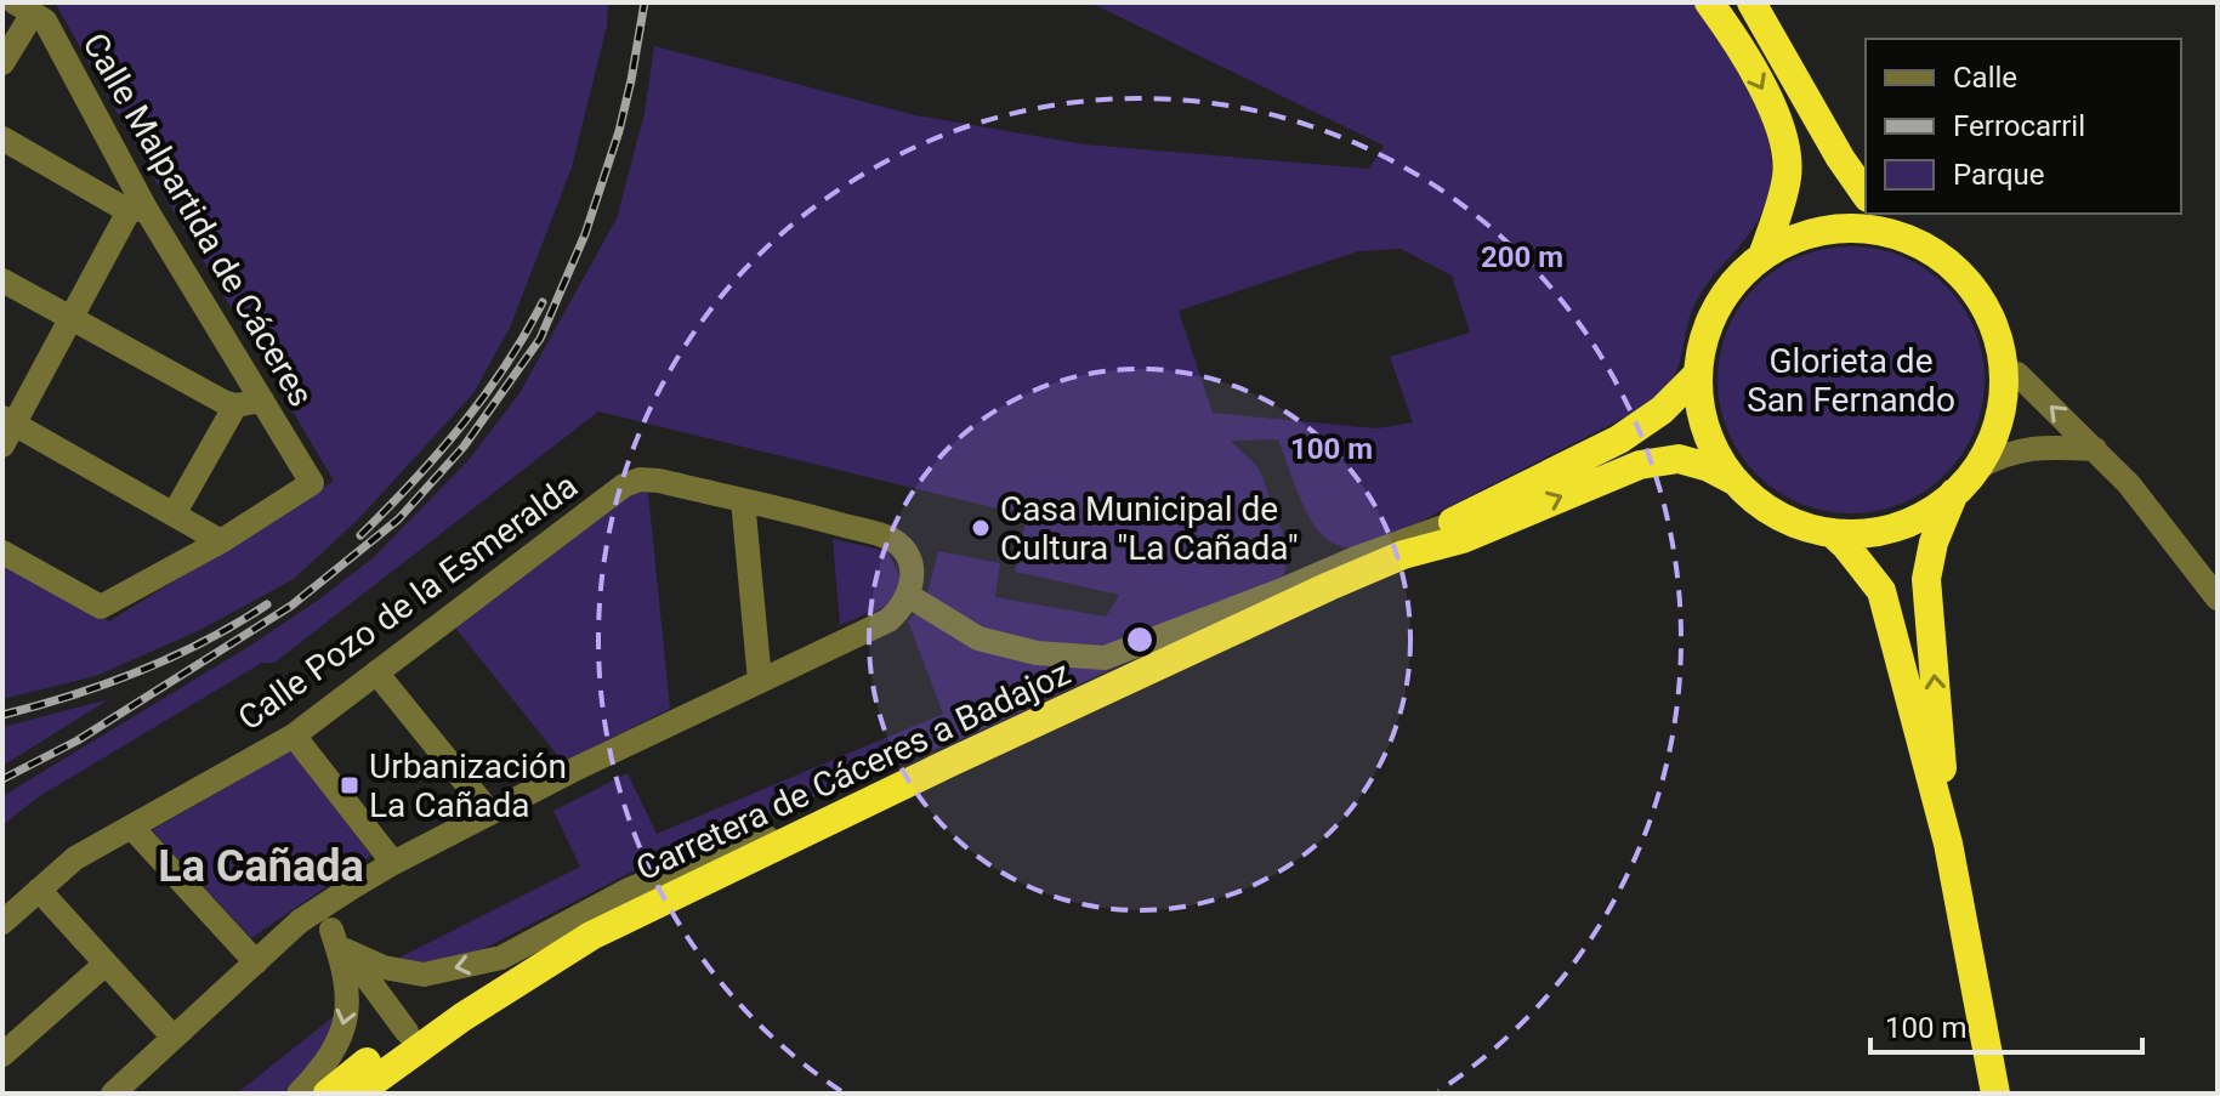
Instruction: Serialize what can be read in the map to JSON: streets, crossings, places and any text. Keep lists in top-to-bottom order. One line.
{"streets":{"highway":["Carretera de Cáceres a Badajoz"],"street":["Calle Malpartida de Cáceres","Calle Pozo de la Esmeralda"]},"districts":["La Cañada"],"parks":["Glorieta de San Fernando"],"places":{"other":["Casa Municipal de Cultura \"La Cañada\""],"transit":["Urbanización La Cañada"]},"legend":["Calle","Ferrocarril","Parque"],"scale_bar":"100 m","rings":["200 m","100 m"]}
